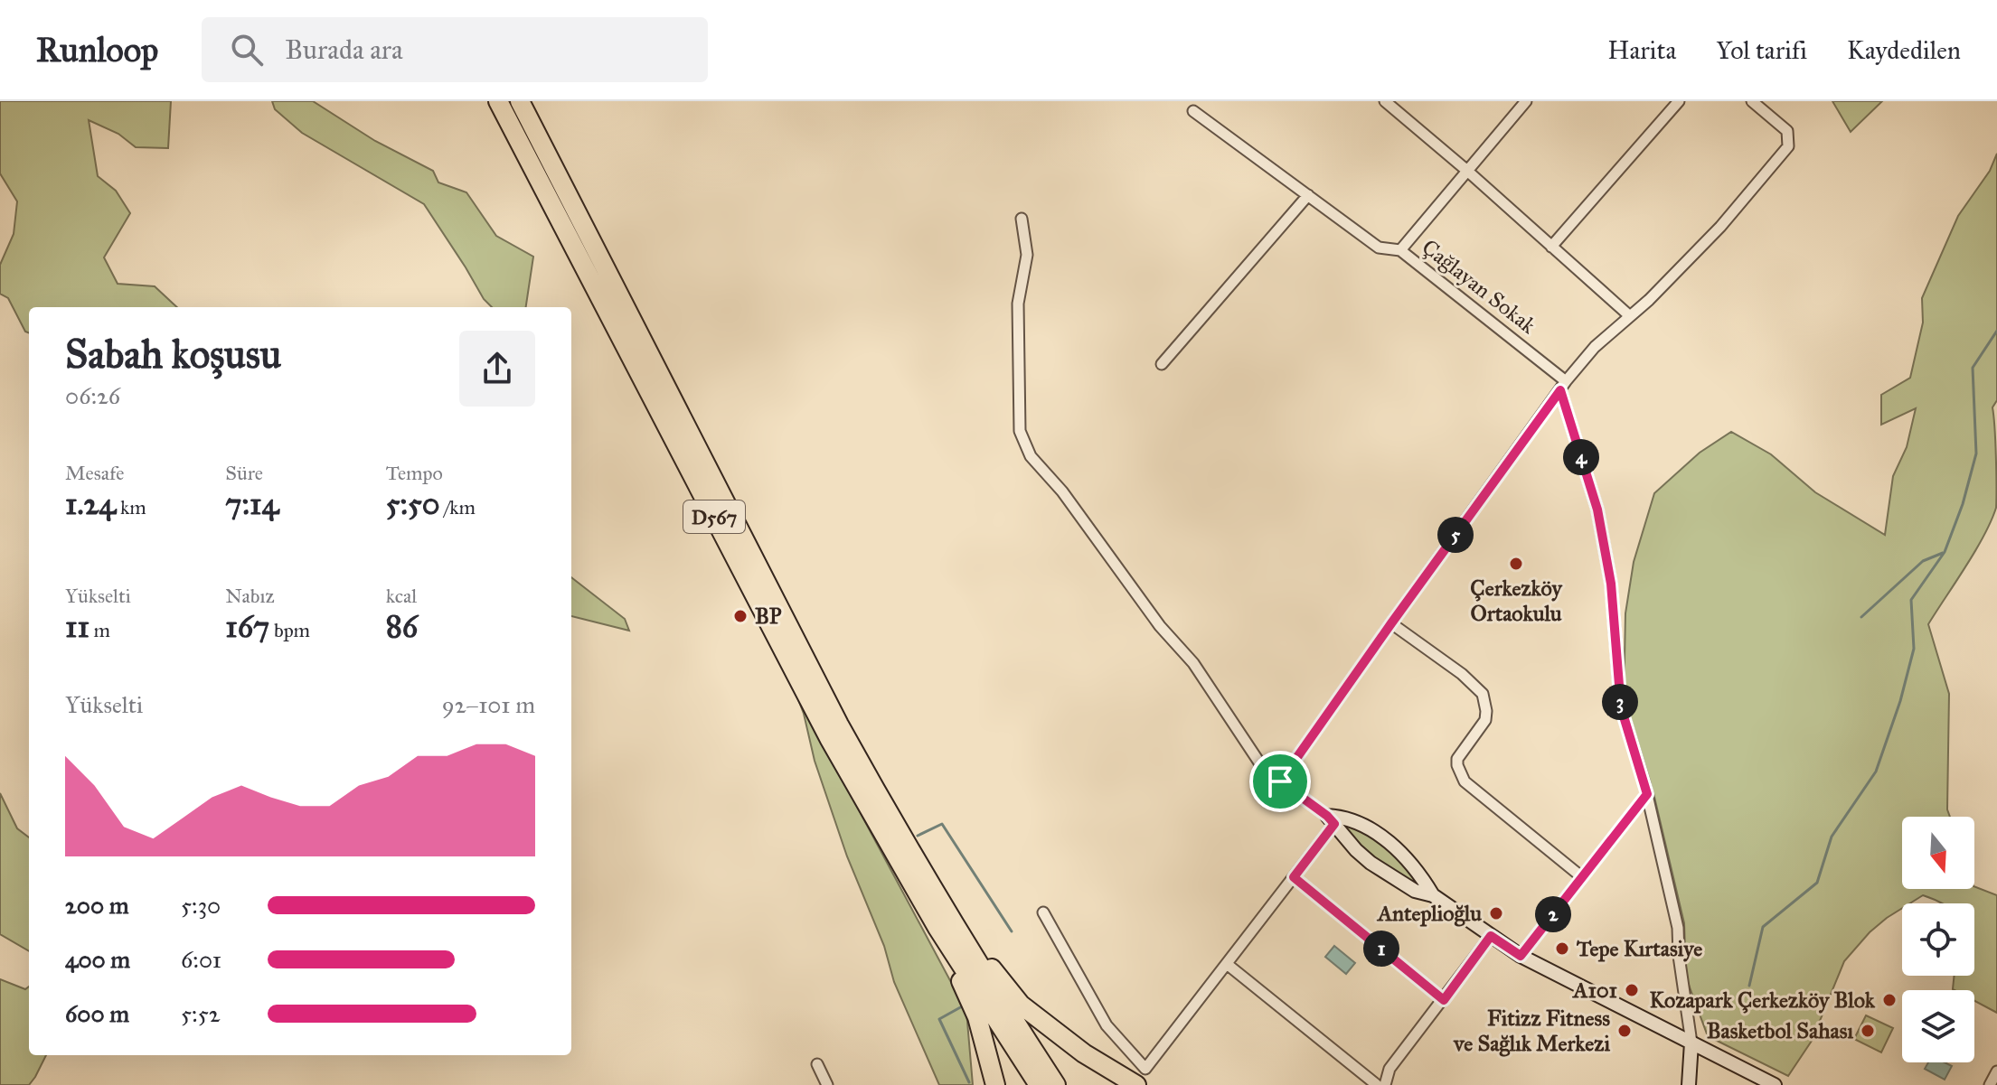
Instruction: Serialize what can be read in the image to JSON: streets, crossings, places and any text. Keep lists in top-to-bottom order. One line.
{"streets":{"highway":["D567"],"street":["Çağlayan Sokak"]},"places":["Çerkezköy Ortaokulu","BP","Anteplioğlu","Tepe Kırtasiye","A101","Kozapark Çerkezköy Blok","Fitizz Fitness ve Sağlık Merkezi","Basketbol Sahası"],"north":"bottom","page":{"header":"Runloop","search":"Burada ara","nav":["Harita","Yol tarifi","Kaydedilen"],"heading":["Sabah koşusu","06:26"],"stats":[["Mesafe","1.24 km"],["Süre","7:14"],["Tempo","5:50 /km"],["Yükselti","11 m"],["Nabız","167 bpm"],["kcal","86"]],"pins":["4","5","3","2","1"],"chart":["Yükselti","92–101 m"],"list":[{"name":"200 m","note":"5:30"},{"name":"400 m","note":"6:01"},{"name":"600 m","note":"5:52"}]}}
